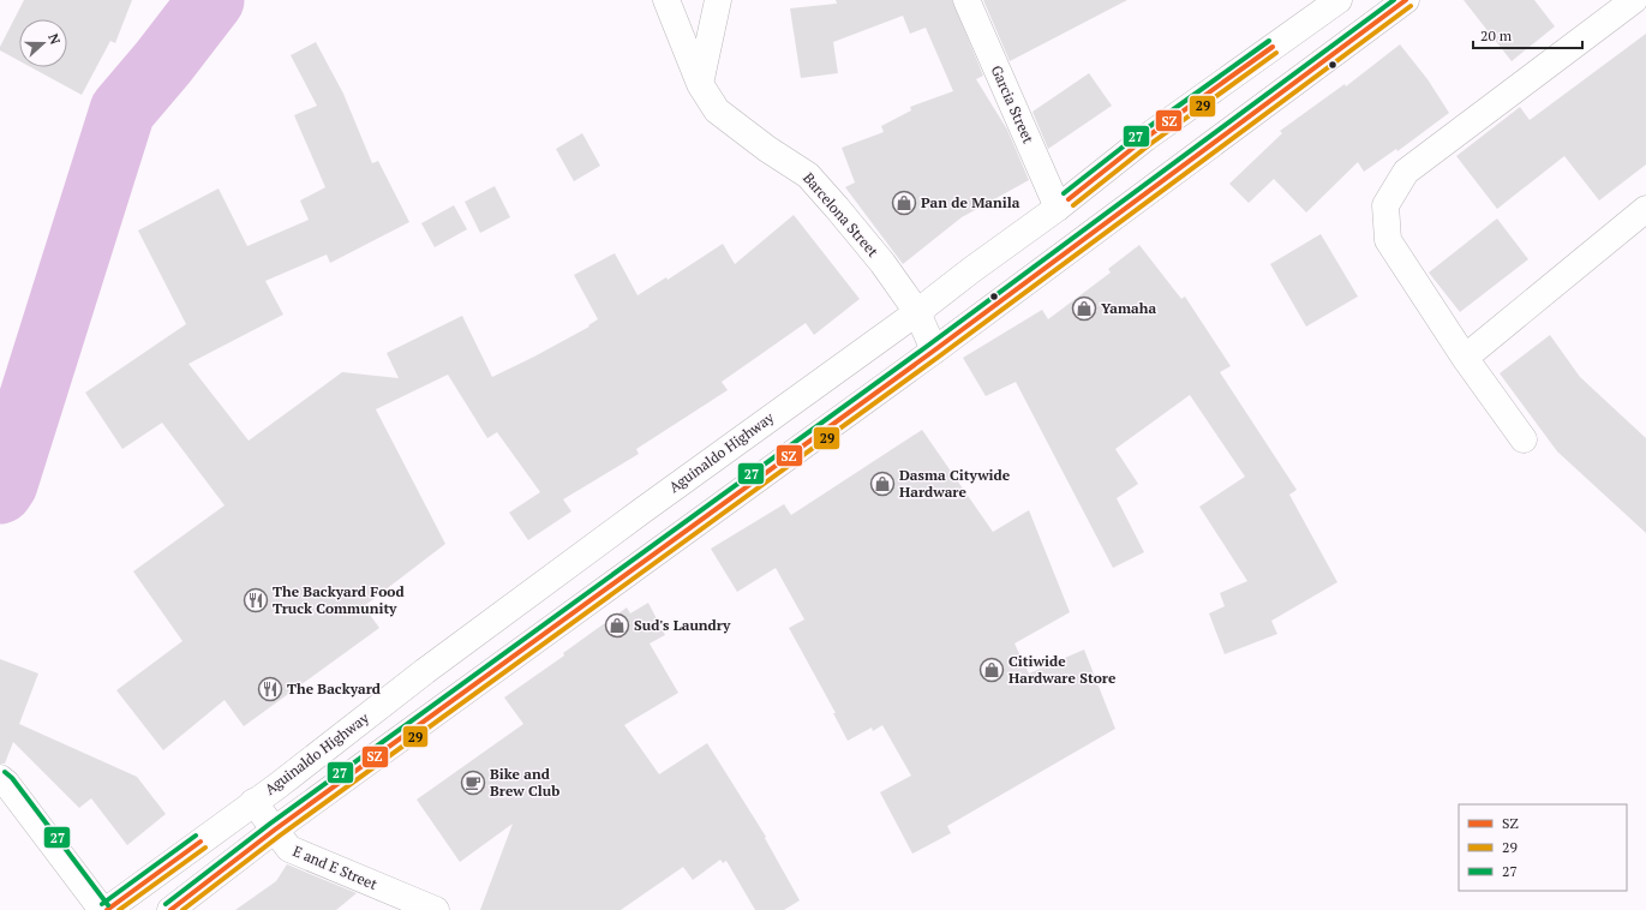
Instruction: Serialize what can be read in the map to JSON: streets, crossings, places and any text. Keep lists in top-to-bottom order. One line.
{"streets":{"main road":["Garcia Street","Barcelona Street","Aguinaldo Highway","E and E Street"]},"crossings":[["Garcia Street","Aguinaldo Highway"],["Barcelona Street","Aguinaldo Highway"],["Aguinaldo Highway","E and E Street"]],"places":{"shop":["Pan de Manila","Yamaha","Dasma Citywide Hardware","Sud's Laundry","Citiwide Hardware Store"],"restaurant":["The Backyard Food Truck Community","The Backyard"],"cafe":["Bike and Brew Club"]},"lines":["transit line SZ","transit line 27","transit line 29"],"legend":["SZ","29","27"],"scale_bar":"20 m","north":"right"}
